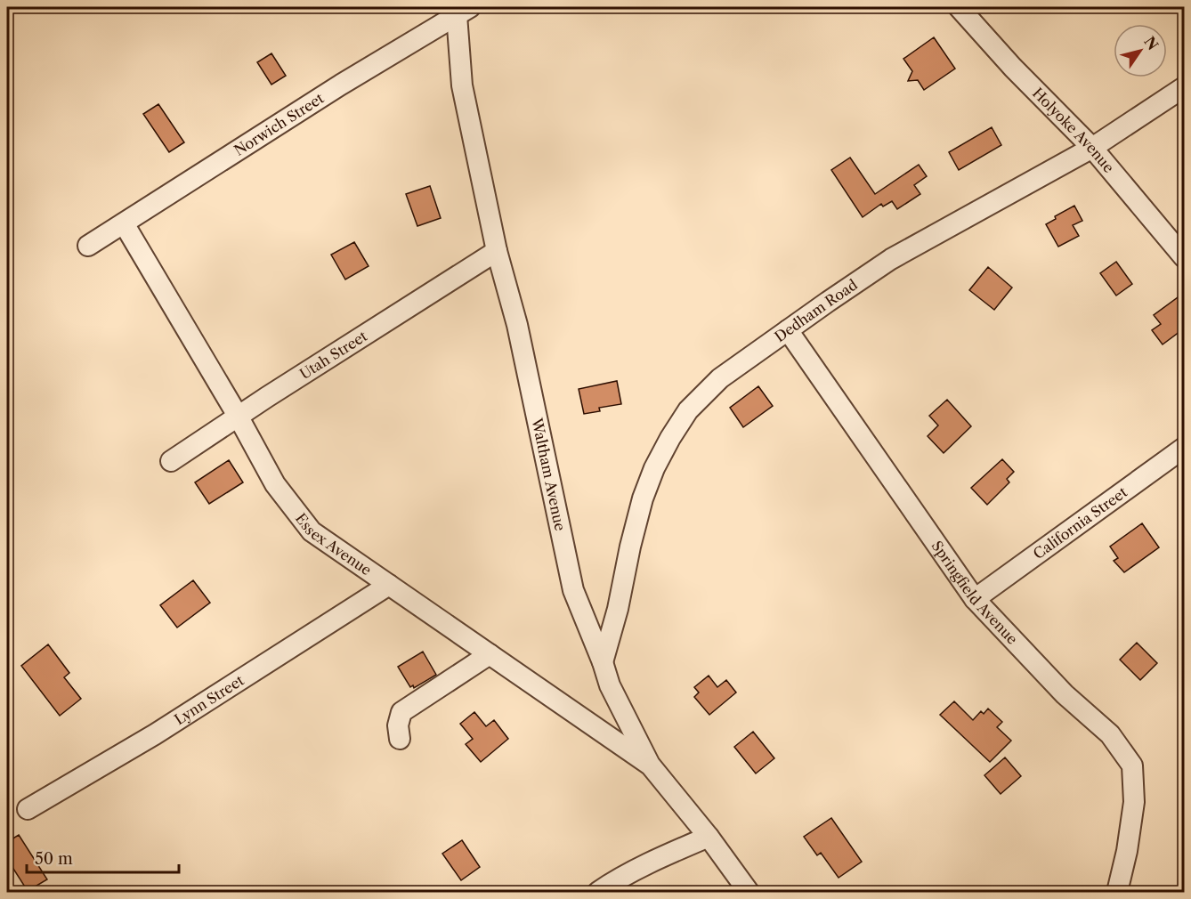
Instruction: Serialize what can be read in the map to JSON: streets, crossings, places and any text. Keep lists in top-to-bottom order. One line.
{"streets":{"street":["Norwich Street","Holyoke Avenue","Dedham Road","Utah Street","Waltham Avenue","California Street","Essex Avenue","Springfield Avenue","Lynn Street"]},"crossings":[["Norwich Street","Waltham Avenue"],["Norwich Street","Essex Avenue"],["Holyoke Avenue","Dedham Road"],["Dedham Road","Waltham Avenue"],["Dedham Road","Springfield Avenue"],["Utah Street","Waltham Avenue"],["Utah Street","Essex Avenue"],["Waltham Avenue","Essex Avenue"],["California Street","Springfield Avenue"],["Essex Avenue","Lynn Street"]],"scale_bar":"50 m","north":"top right"}
